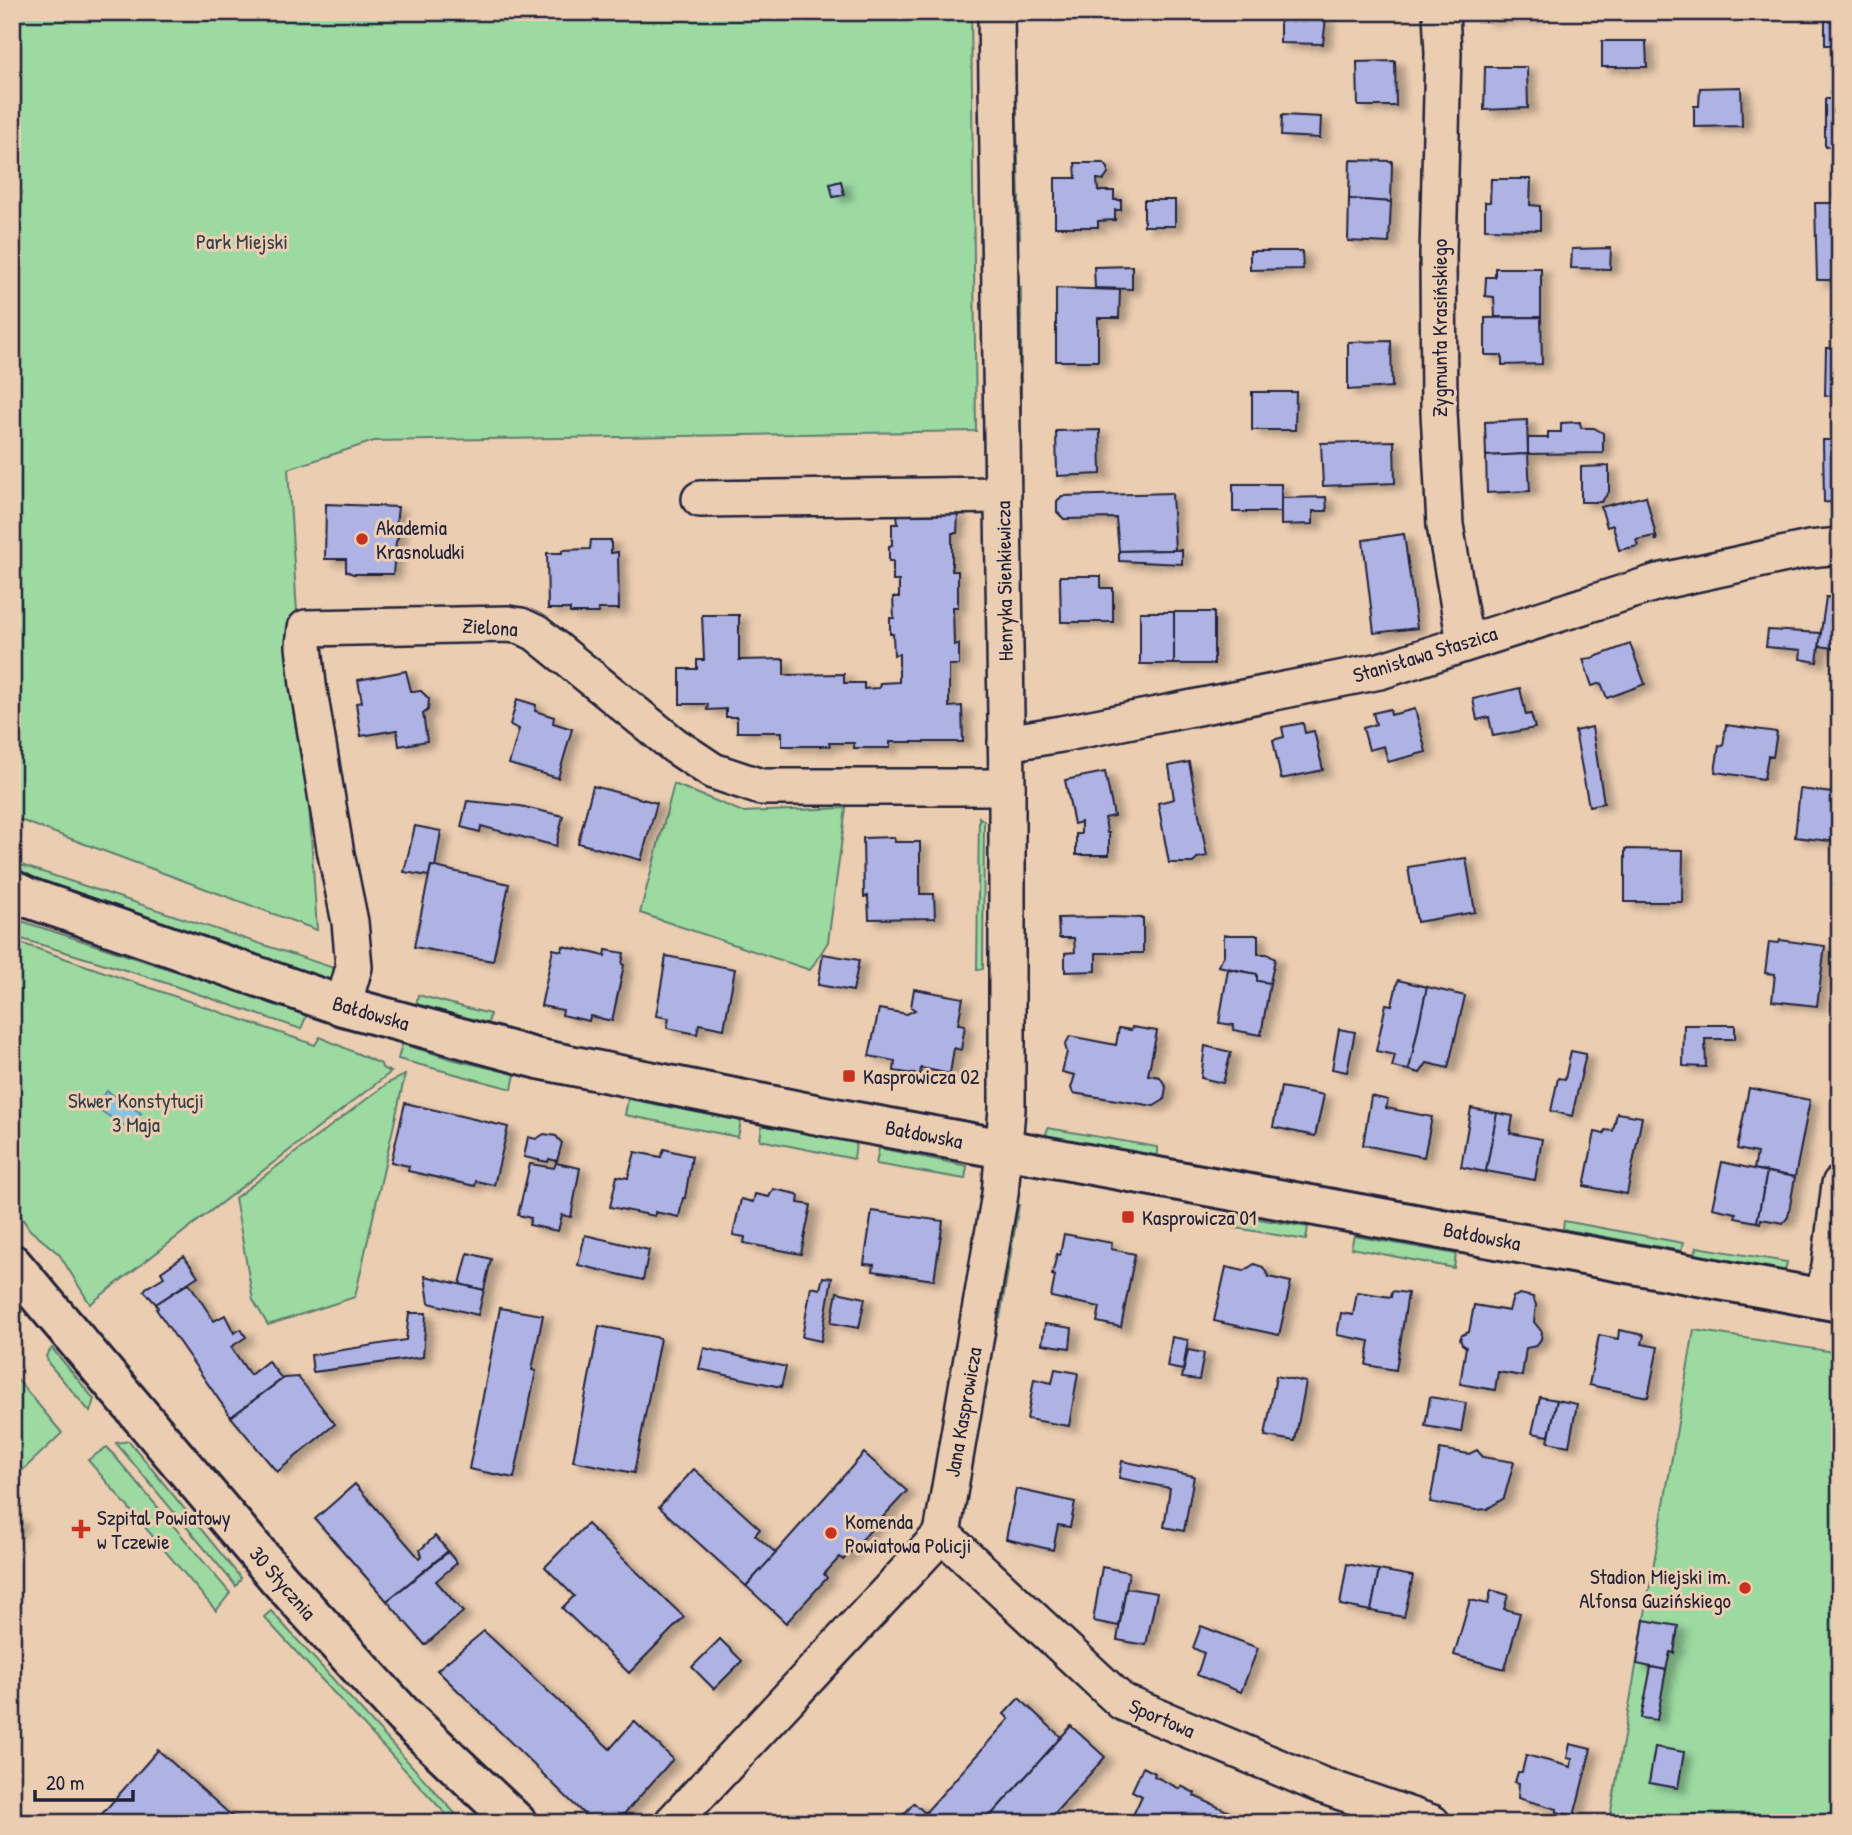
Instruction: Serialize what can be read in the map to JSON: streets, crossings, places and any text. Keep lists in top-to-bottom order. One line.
{"streets":{"street":["Zygmunta Krasińskiego","Henryka Sienkiewicza","Zielona","Stanisława Staszica","Bałdowska","Jana Kasprowicza","30 Stycznia","Sportowa"]},"crossings":[["Zygmunta Krasińskiego","Stanisława Staszica"],["Henryka Sienkiewicza","Zielona"],["Henryka Sienkiewicza","Stanisława Staszica"],["Henryka Sienkiewicza","Bałdowska"],["Henryka Sienkiewicza","Jana Kasprowicza"],["Zielona","Bałdowska"],["Bałdowska","Jana Kasprowicza"],["Jana Kasprowicza","Sportowa"]],"parks":["Park Miejski","Skwer Konstytucji 3 Maja"],"places":{"other":["Akademia Krasnoludki","Komenda Powiatowa Policji","Stadion Miejski im. Alfonsa Guzińskiego"],"transit":["Kasprowicza 02","Kasprowicza 01"],"health":["Szpital Powiatowy w Tczewie"]},"scale_bar":"20 m"}
